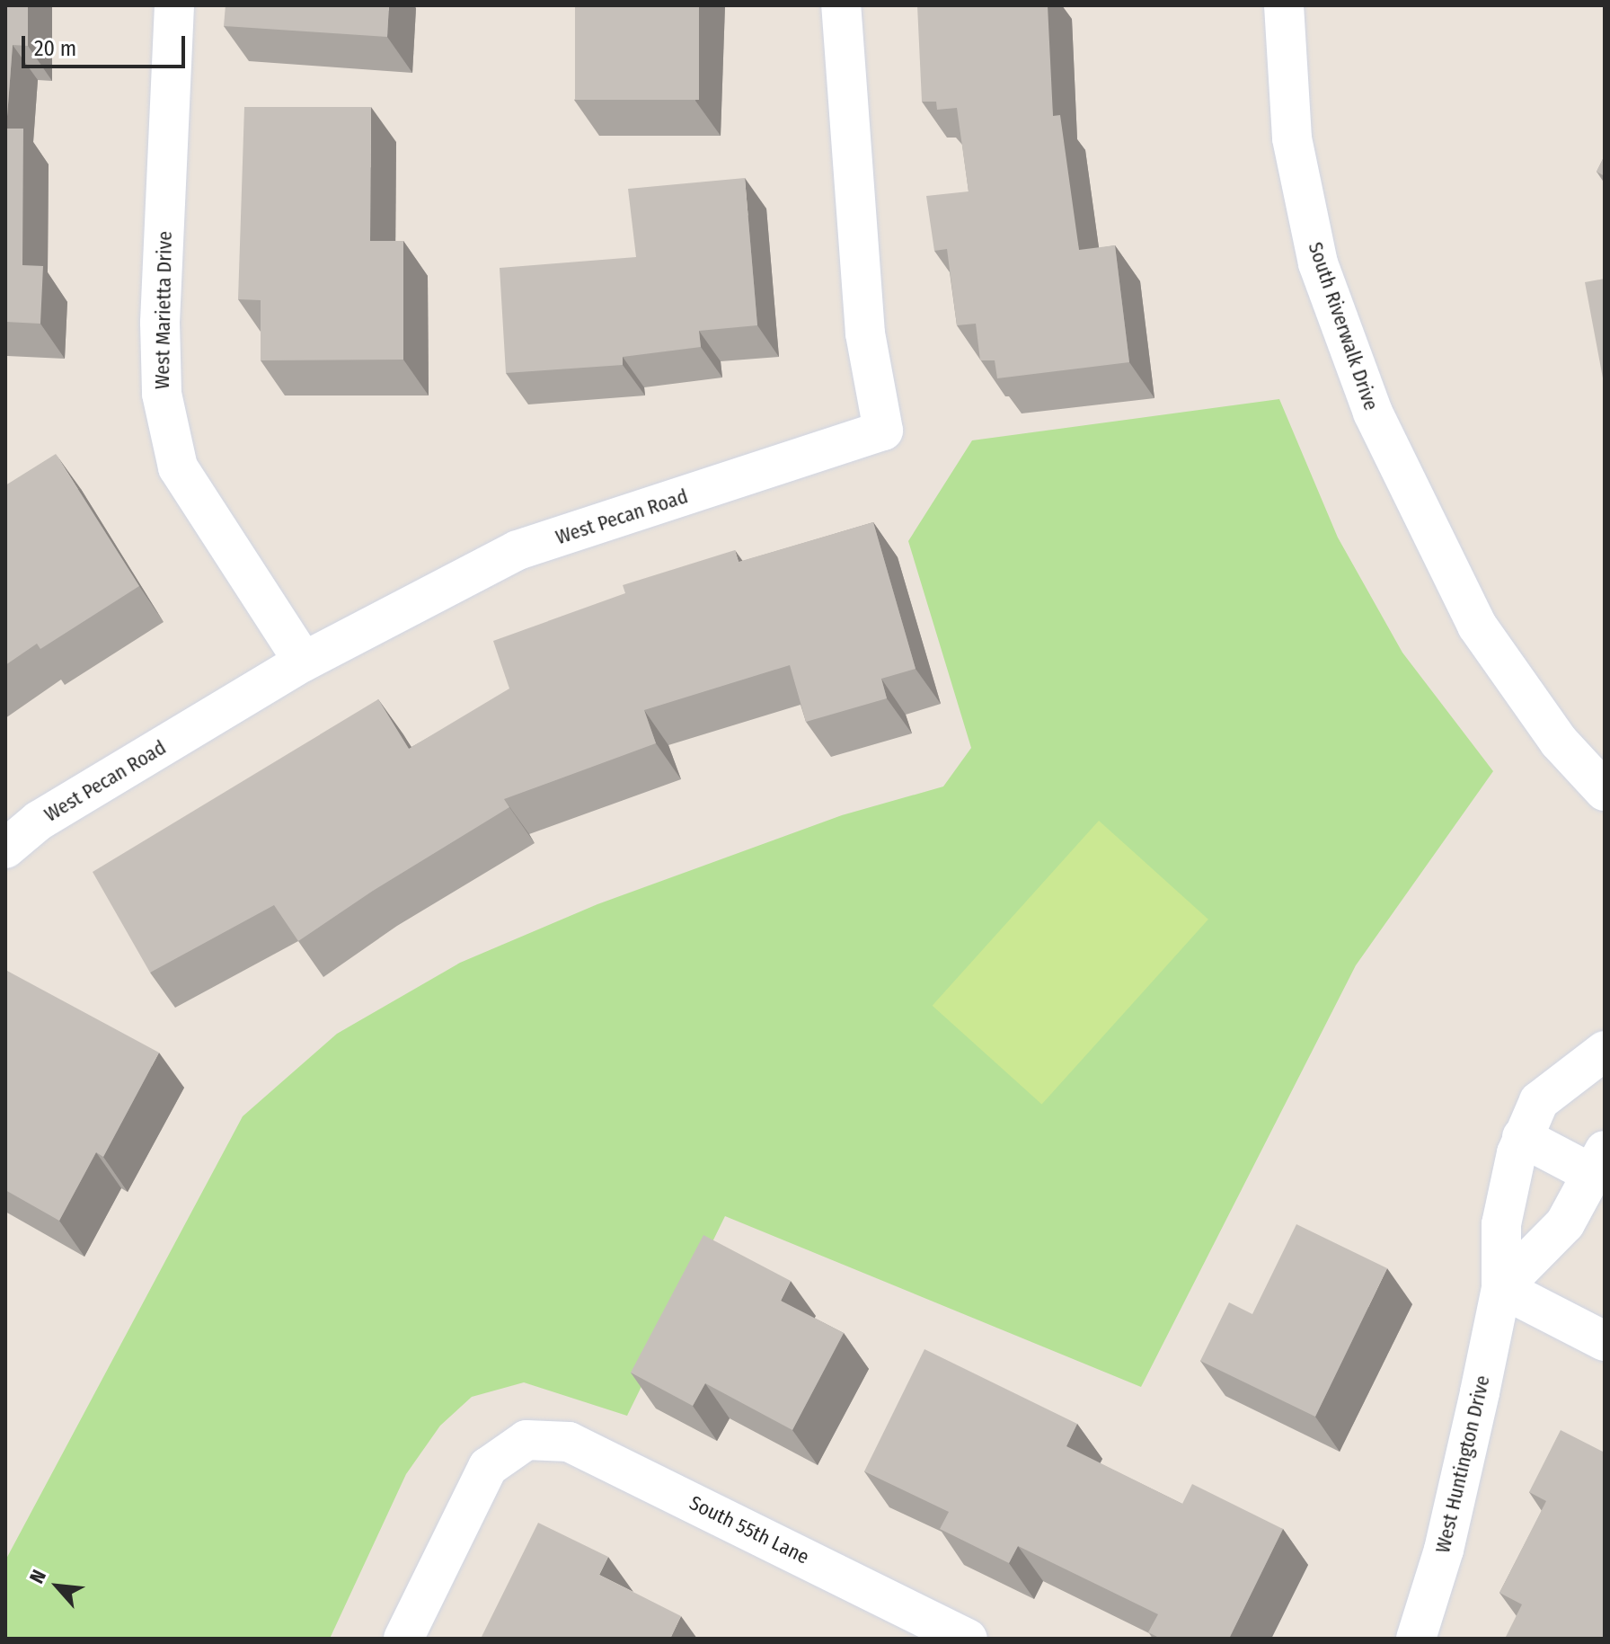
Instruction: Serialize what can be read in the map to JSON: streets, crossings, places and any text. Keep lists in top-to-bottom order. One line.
{"streets":{"street":["West Marietta Drive","South Riverwalk Drive","West Pecan Road","West Huntington Drive","South 55th Lane"]},"crossings":[["West Marietta Drive","West Pecan Road"]],"scale_bar":"20 m","north":"top left"}
